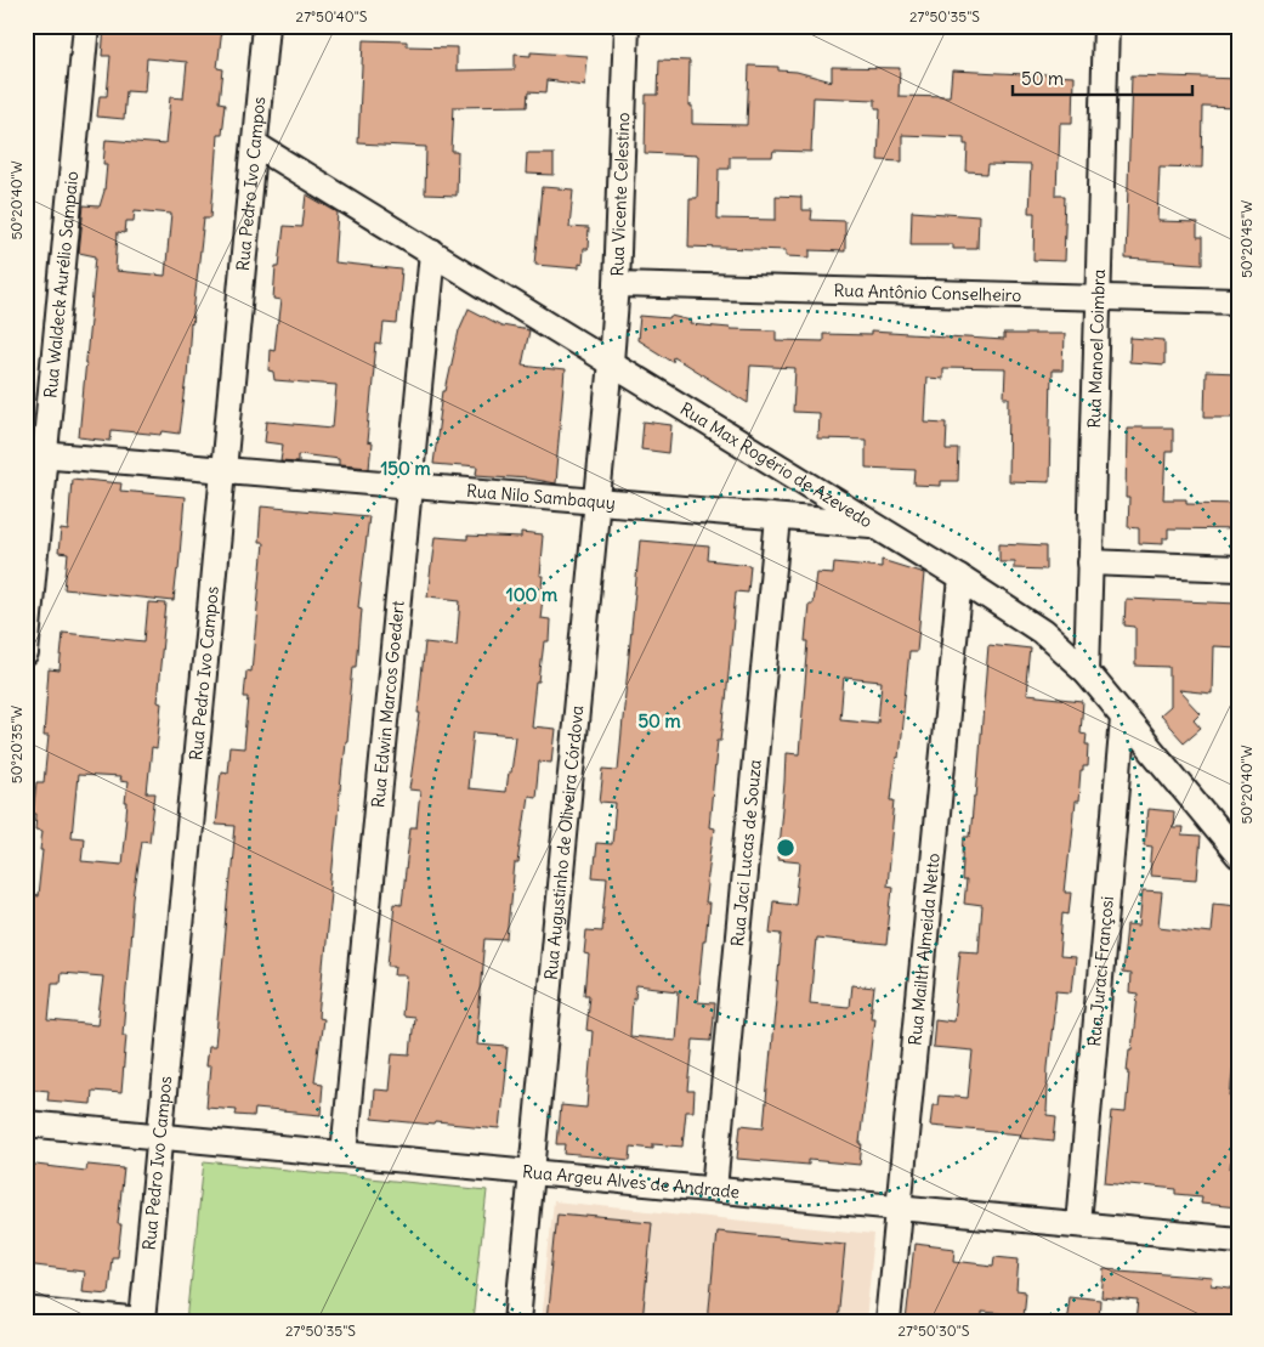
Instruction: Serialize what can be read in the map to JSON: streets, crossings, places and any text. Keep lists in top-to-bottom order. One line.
{"streets":{"street":["Rua Pedro Ivo Campos","Rua Vicente Celestino","Rua Waldeck Aurélio Sampaio","Rua Antônio Conselheiro","Rua Manoel Coimbra","Rua Max Rogério de Azevedo","Rua Nilo Sambaquy","Rua Edwin Marcos Goedert","Rua Augustinho de Oliveira Córdova","Rua Jaci Lucas de Souza","Rua Mailth Almeida Netto","Rua Juraci Françosi","Rua Argeu Alves de Andrade"]},"crossings":[["Rua Pedro Ivo Campos","Rua Max Rogério de Azevedo"],["Rua Pedro Ivo Campos","Rua Nilo Sambaquy"],["Rua Pedro Ivo Campos","Rua Argeu Alves de Andrade"],["Rua Vicente Celestino","Rua Antônio Conselheiro"],["Rua Vicente Celestino","Rua Max Rogério de Azevedo"],["Rua Vicente Celestino","Rua Augustinho de Oliveira Córdova"],["Rua Waldeck Aurélio Sampaio","Rua Nilo Sambaquy"],["Rua Antônio Conselheiro","Rua Manoel Coimbra"],["Rua Manoel Coimbra","Rua Max Rogério de Azevedo"],["Rua Max Rogério de Azevedo","Rua Nilo Sambaquy"],["Rua Max Rogério de Azevedo","Rua Edwin Marcos Goedert"],["Rua Max Rogério de Azevedo","Rua Augustinho de Oliveira Córdova"],["Rua Max Rogério de Azevedo","Rua Mailth Almeida Netto"],["Rua Max Rogério de Azevedo","Rua Juraci Françosi"],["Rua Nilo Sambaquy","Rua Edwin Marcos Goedert"],["Rua Nilo Sambaquy","Rua Augustinho de Oliveira Córdova"],["Rua Nilo Sambaquy","Rua Jaci Lucas de Souza"],["Rua Edwin Marcos Goedert","Rua Argeu Alves de Andrade"],["Rua Augustinho de Oliveira Córdova","Rua Argeu Alves de Andrade"],["Rua Jaci Lucas de Souza","Rua Argeu Alves de Andrade"],["Rua Mailth Almeida Netto","Rua Argeu Alves de Andrade"],["Rua Juraci Françosi","Rua Argeu Alves de Andrade"]],"scale_bar":"50 m","coordinates":["27°50'40\"S","27°50'35\"S","50°20'40\"W","50°20'45\"W","50°20'35\"W","27°50'30\"S"],"rings":["150 m","100 m","50 m"]}
